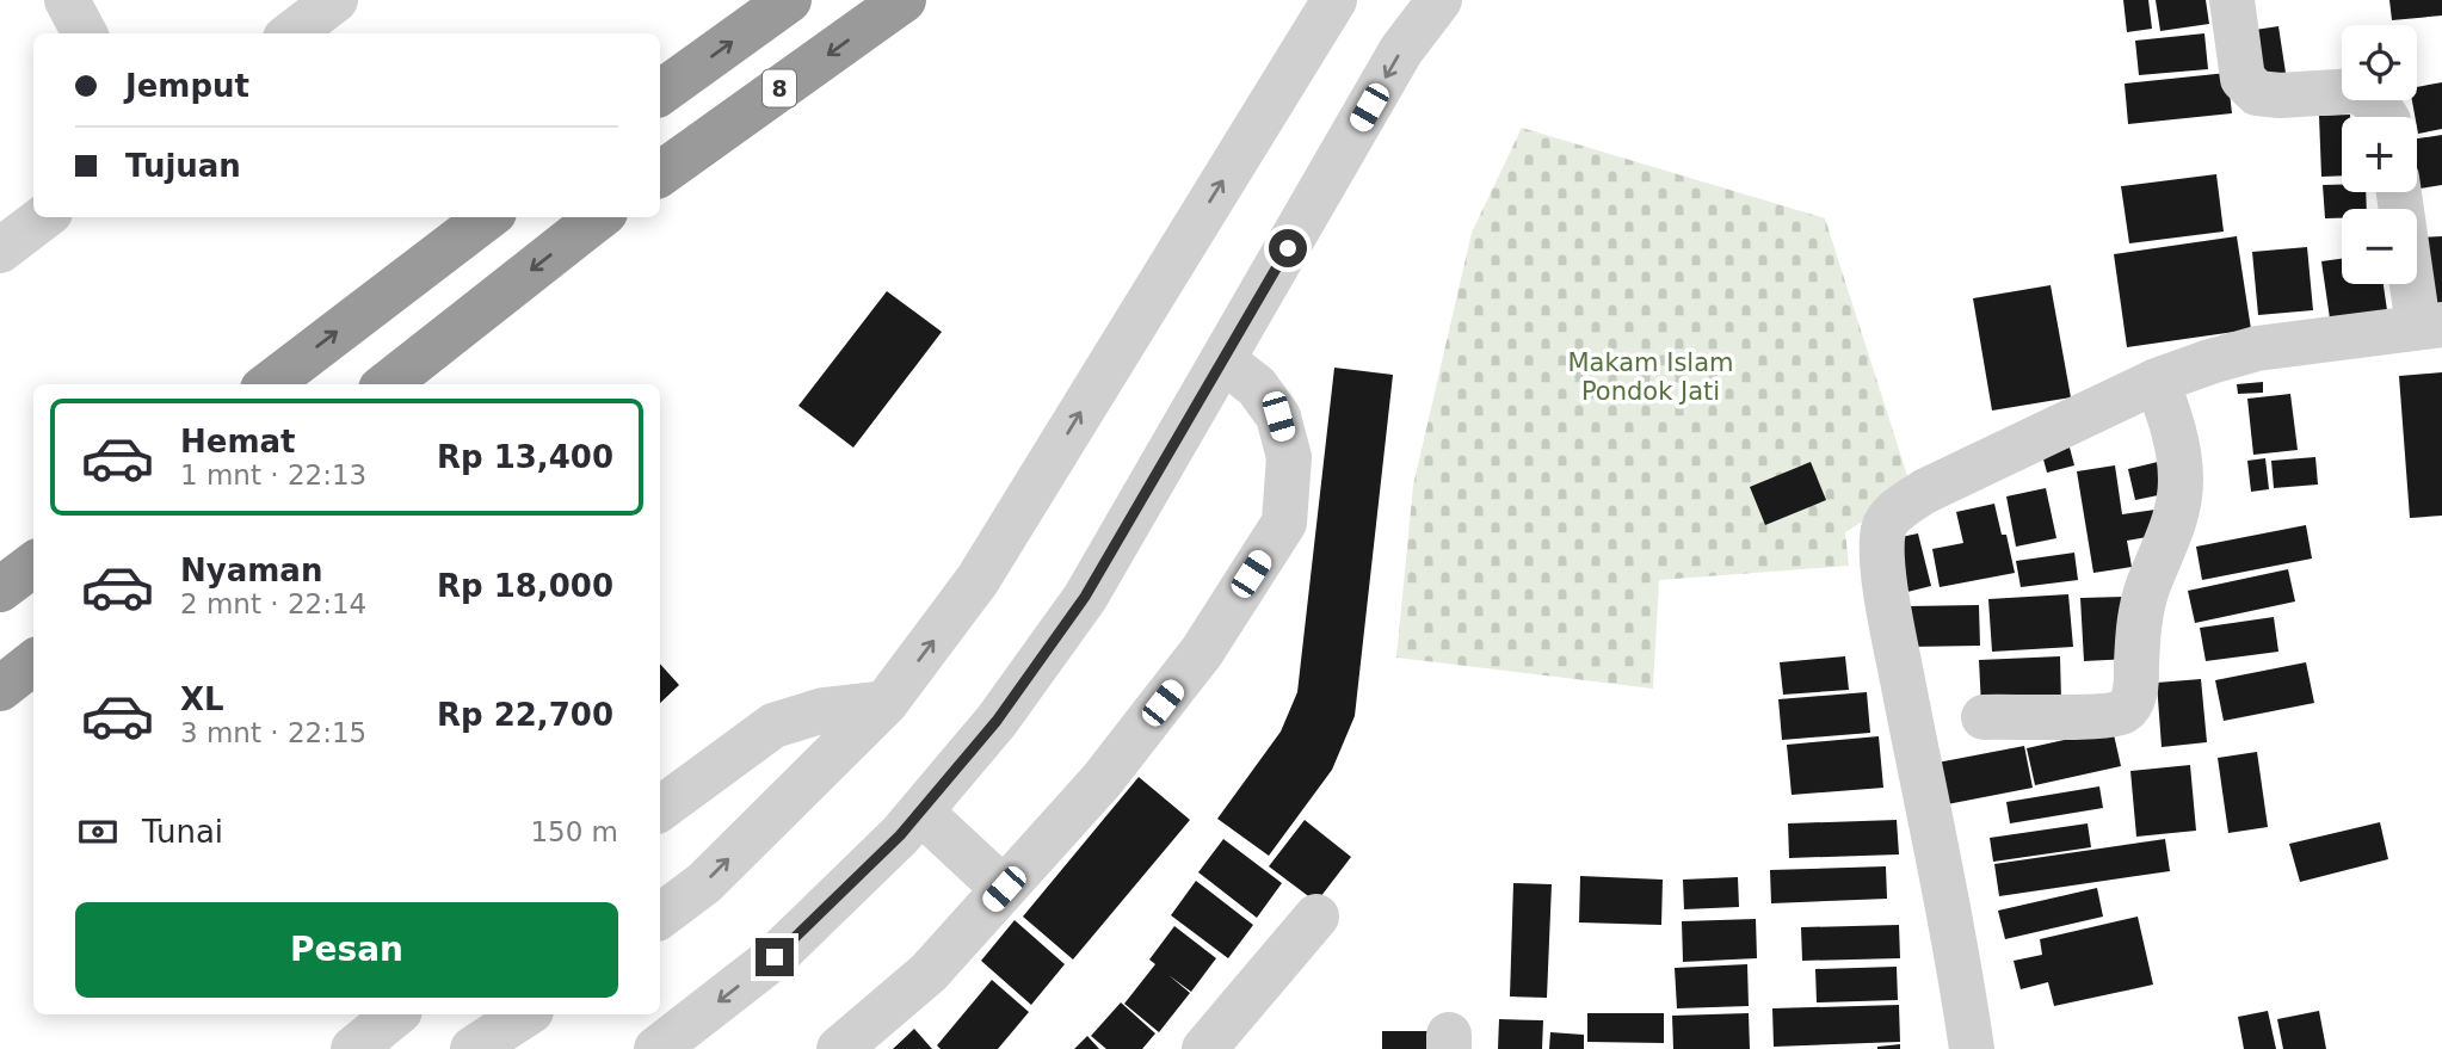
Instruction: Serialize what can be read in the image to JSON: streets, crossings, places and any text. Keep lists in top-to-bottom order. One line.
{"streets":{"highway":["8"]},"parks":["Makam Islam Pondok Jati"],"page":{"map_buttons":["+","−"],"banner":["Jemput","Tujuan"],"list":[{"name":"Hemat","note":"1 mnt · 22:13","value":"Rp 13,400"},{"name":"Nyaman","note":"2 mnt · 22:14","value":"Rp 18,000"},{"name":"XL","note":"3 mnt · 22:15","value":"Rp 22,700"}],"pay":["Tunai","150 m"],"buttons":"Pesan"}}
